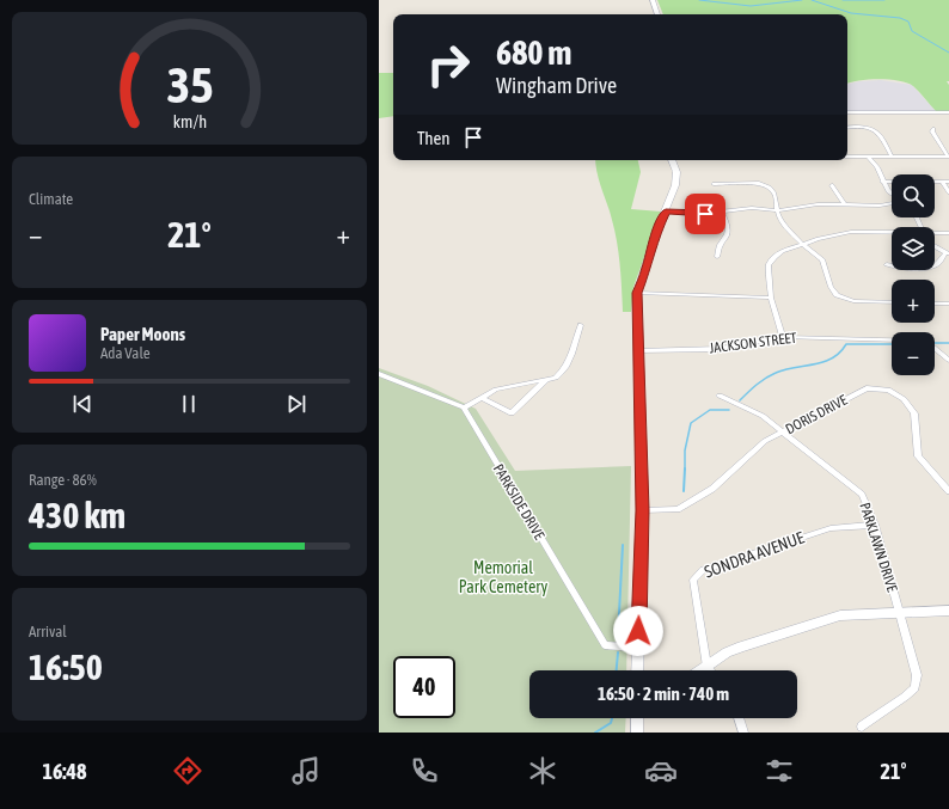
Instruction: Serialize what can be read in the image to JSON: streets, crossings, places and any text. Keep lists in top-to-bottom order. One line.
{"streets":{"street":["JACKSON STREET","DORIS DRIVE","PARKSIDE DRIVE","PARKLAWN DRIVE","SONDRA AVENUE"]},"crossings":[["DORIS DRIVE","PARKLAWN DRIVE"],["PARKLAWN DRIVE","SONDRA AVENUE"]],"parks":["Memorial Park Cemetery"],"page":{"turn":["680 m","Wingham Drive"],"then":"Then","tile":["Climate",["Range · 86%","430 km"],["Arrival","16:50"]],"map_buttons":["+","−"],"heat":["−","21°","+"],"song":["Paper Moons","Ada Vale"],"limit":"40","trip":"16:50 · 2 min · 740 m","tabs":["16:48","21°"],"gauge":["35","km/h"]}}
